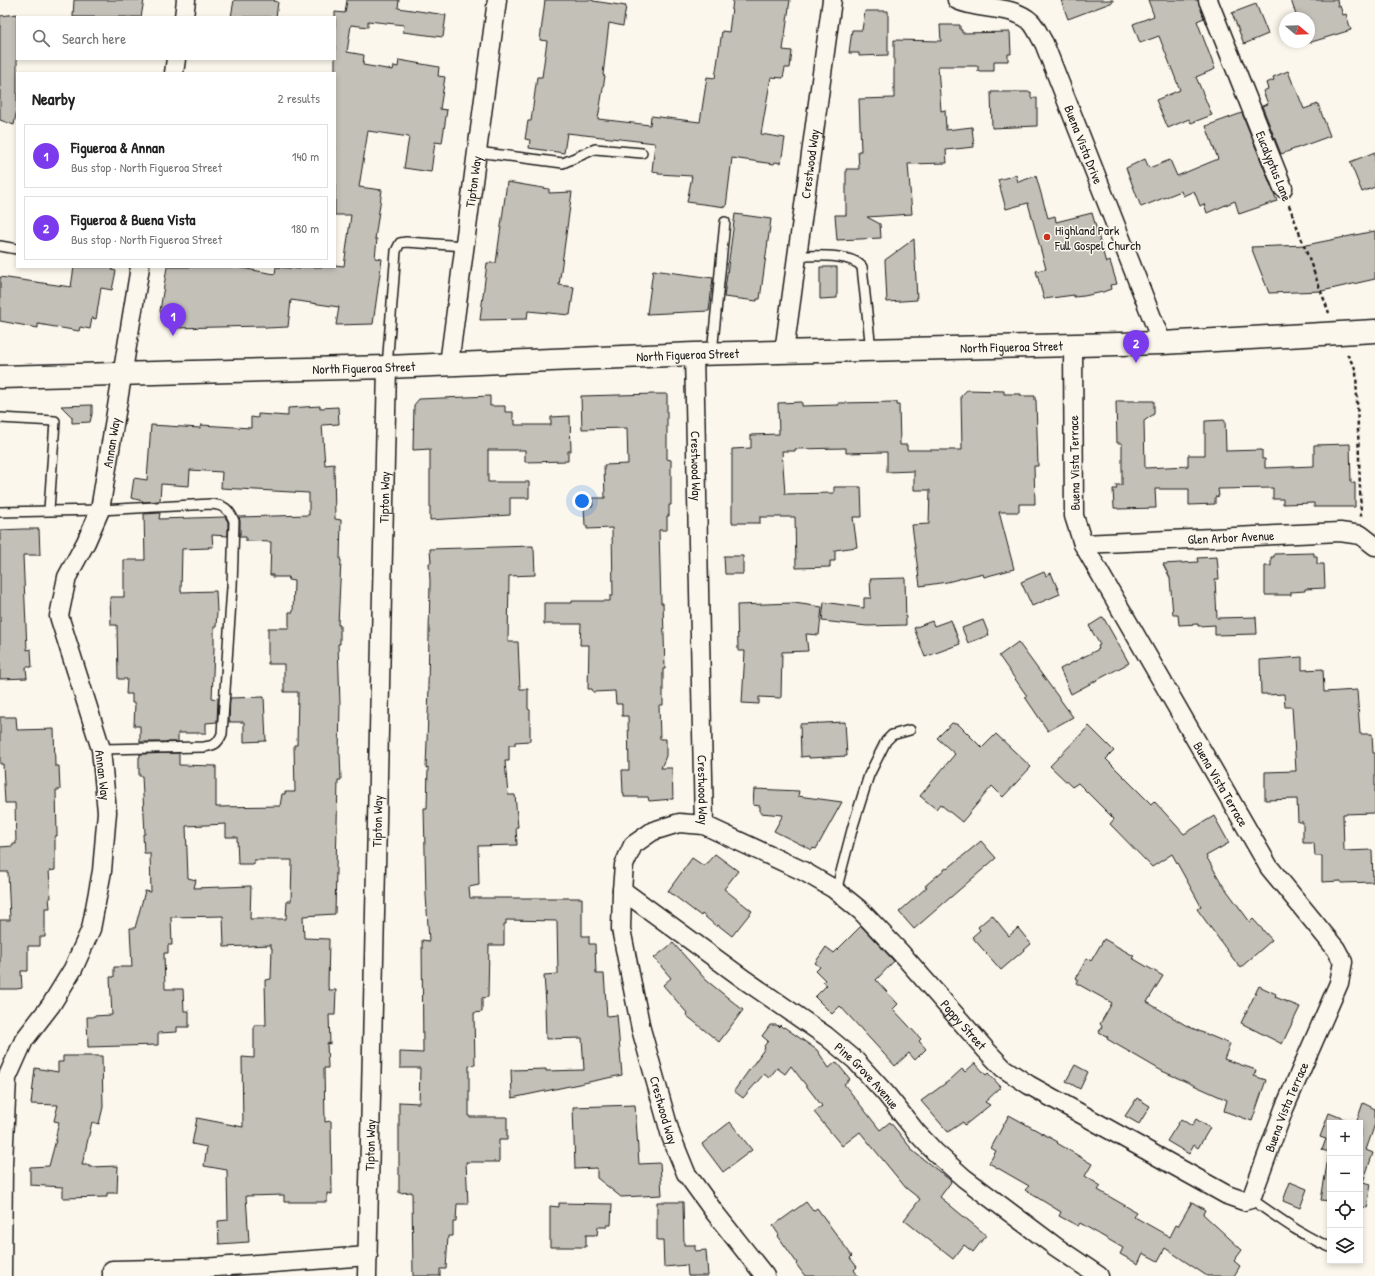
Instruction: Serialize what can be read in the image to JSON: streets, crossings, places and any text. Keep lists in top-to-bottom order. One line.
{"streets":{"main road":["North Figueroa Street"],"street":["Buena Vista Drive","Crestwood Way","Eucalyptus Lane","Tipton Way","Annan Way","Buena Vista Terrace","Glen Arbor Avenue","Poppy Street","Pine Grove Avenue"]},"crossings":[["Buena Vista Drive","North Figueroa Street"],["Crestwood Way","North Figueroa Street"],["Crestwood Way","Poppy Street"],["Crestwood Way","Pine Grove Avenue"],["Eucalyptus Lane","North Figueroa Street"],["Eucalyptus Lane","Glen Arbor Avenue"],["Tipton Way","North Figueroa Street"],["North Figueroa Street","Annan Way"],["North Figueroa Street","Buena Vista Terrace"],["Buena Vista Terrace","Glen Arbor Avenue"],["Buena Vista Terrace","Poppy Street"]],"places":["Highland Park Full Gospel Church"],"north":"right","page":{"search":"Search here","heading":["Nearby","2 results"],"list":[{"mark":"1","name":"Figueroa & Annan","note":"Bus stop · North Figueroa Street","value":"140 m"},{"mark":"2","name":"Figueroa & Buena Vista","note":"Bus stop · North Figueroa Street","value":"180 m"}],"pins":["1","2"],"map_buttons":["+","−"]}}
